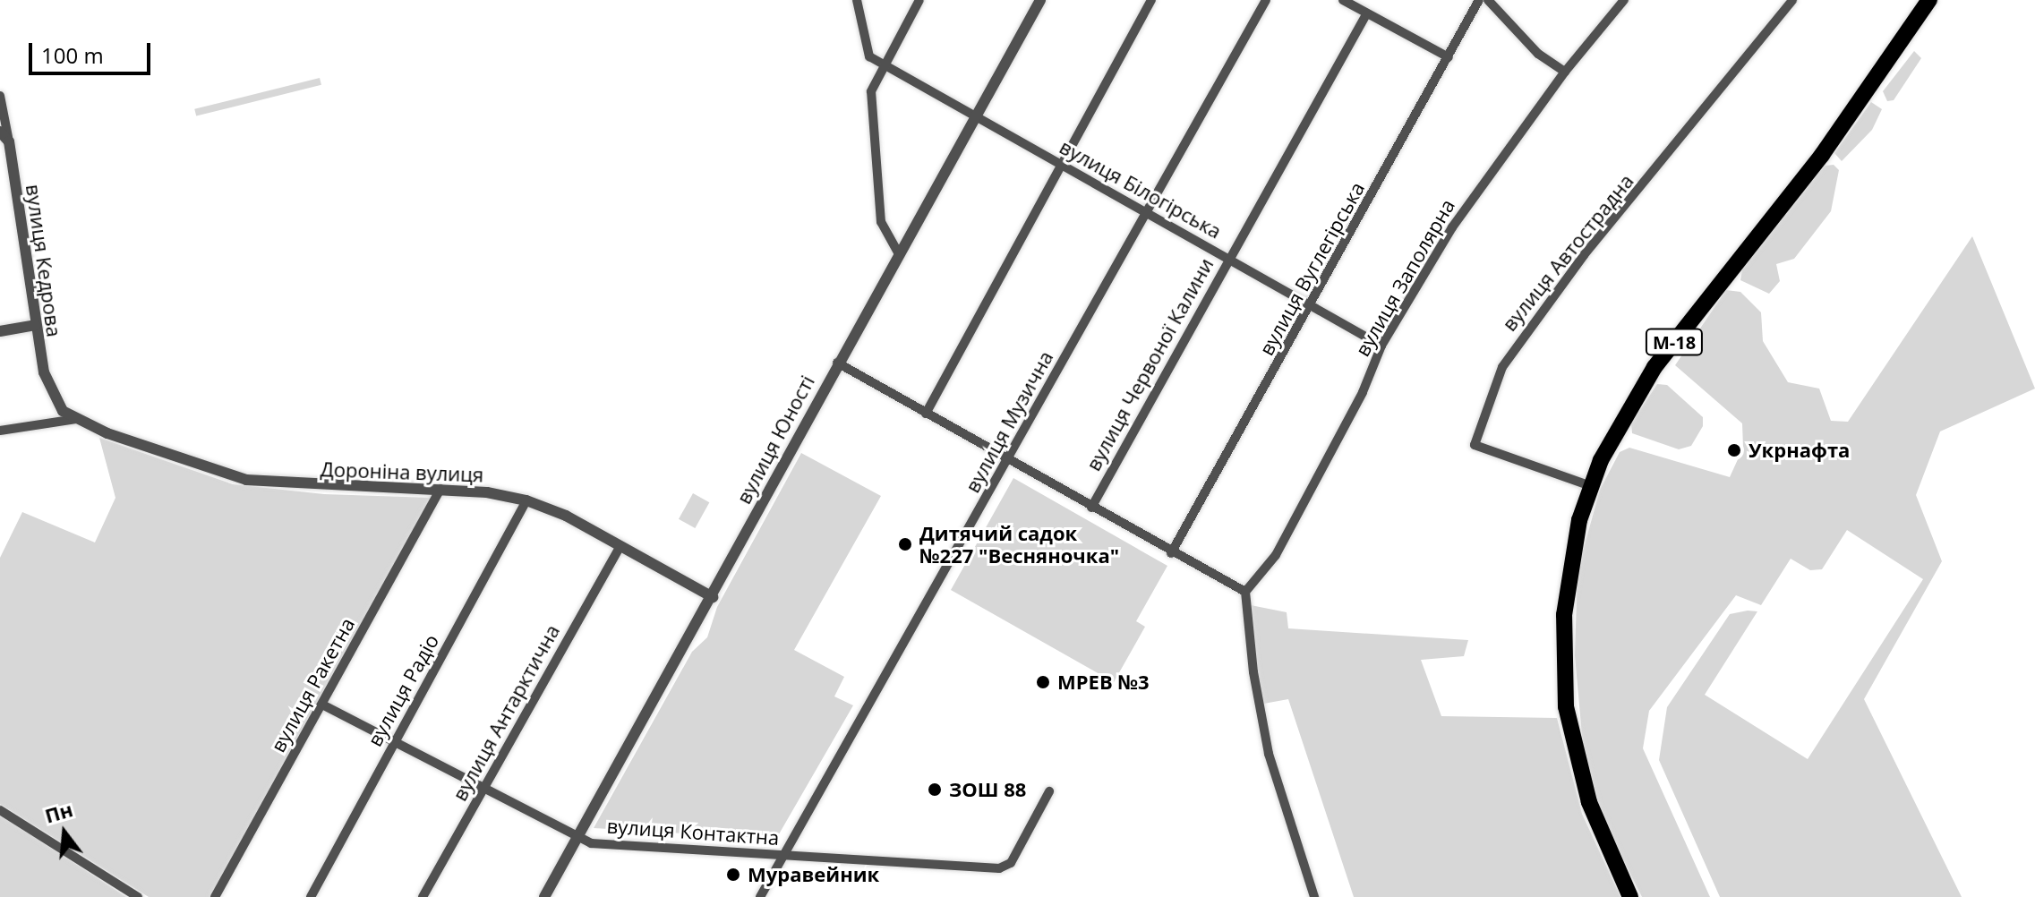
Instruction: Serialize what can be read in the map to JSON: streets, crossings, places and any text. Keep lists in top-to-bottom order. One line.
{"streets":{"highway":["М-18"],"street":["вулиця Білогірська","вулиця Автострадна","вулиця Кедрова","вулиця Вуглегірська","вулиця Заполярна","вулиця Червоної Калини","вулиця Музична","вулиця Юності","Дороніна вулиця","вулиця Ракетна","вулиця Радіо","вулиця Антарктична","вулиця Контактна"]},"crossings":[["вулиця Білогірська","вулиця Вуглегірська"],["вулиця Білогірська","вулиця Заполярна"],["вулиця Білогірська","вулиця Червоної Калини"],["вулиця Білогірська","вулиця Музична"],["вулиця Білогірська","вулиця Юності"],["вулиця Автострадна","М-18"],["вулиця Кедрова","Дороніна вулиця"],["вулиця Музична","вулиця Контактна"],["вулиця Юності","Дороніна вулиця"],["вулиця Юності","вулиця Контактна"],["Дороніна вулиця","вулиця Ракетна"],["Дороніна вулиця","вулиця Радіо"],["Дороніна вулиця","вулиця Антарктична"],["вулиця Ракетна","вулиця Контактна"],["вулиця Радіо","вулиця Контактна"],["вулиця Антарктична","вулиця Контактна"]],"places":["Укрнафта","Дитячий садок №227 \"Весняночка\"","МРЕВ №3","ЗОШ 88","Муравейник"],"scale_bar":"100 m","north":"top"}
